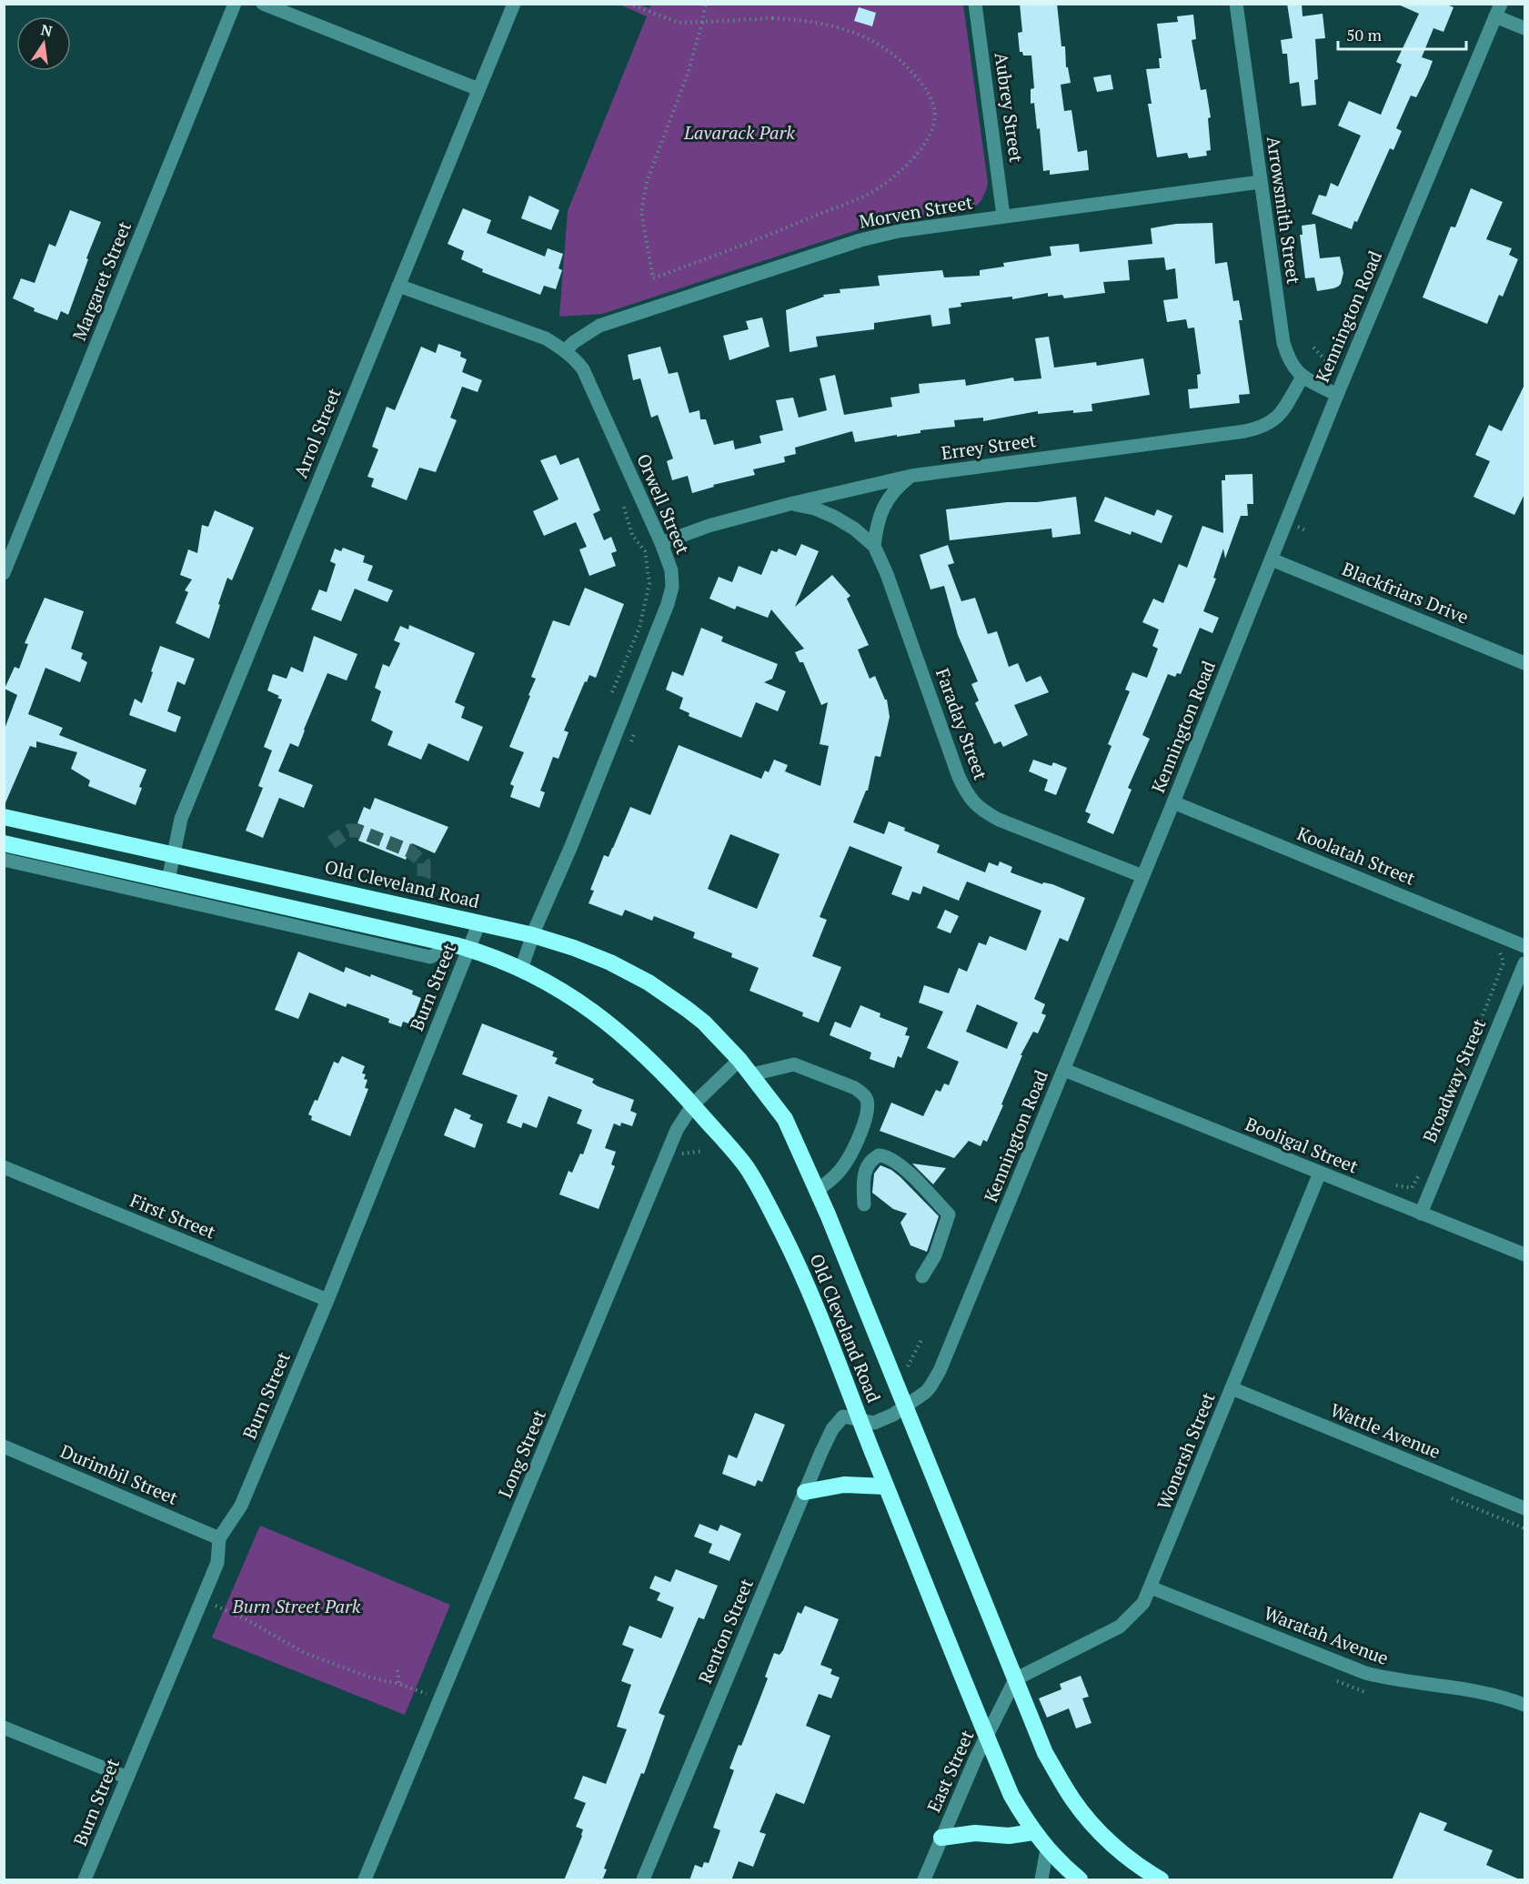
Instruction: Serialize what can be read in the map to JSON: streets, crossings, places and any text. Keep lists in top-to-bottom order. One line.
{"streets":{"highway":["Old Cleveland Road"],"street":["Aubrey Street","Arrowsmith Street","Morven Street","Margaret Street","Kennington Road","Arrol Street","Errey Street","Orwell Street","Blackfriars Drive","Faraday Street","Koolatah Street","Burn Street","Broadway Street","Booligal Street","First Street","Wattle Avenue","Wonersh Street","Long Street","Durimbil Street","Renton Street","Waratah Avenue","East Street"]},"crossings":[["Aubrey Street","Morven Street"],["Arrowsmith Street","Morven Street"],["Arrowsmith Street","Kennington Road"],["Arrowsmith Street","Errey Street"],["Morven Street","Orwell Street"],["Kennington Road","Blackfriars Drive"],["Kennington Road","Faraday Street"],["Kennington Road","Koolatah Street"],["Kennington Road","Old Cleveland Road"],["Kennington Road","Booligal Street"],["Kennington Road","Renton Street"],["Arrol Street","Orwell Street"],["Arrol Street","Old Cleveland Road"],["Errey Street","Orwell Street"],["Errey Street","Faraday Street"],["Orwell Street","Old Cleveland Road"],["Old Cleveland Road","Burn Street"],["Old Cleveland Road","Wonersh Street"],["Old Cleveland Road","Long Street"],["Old Cleveland Road","Renton Street"],["Old Cleveland Road","East Street"],["Burn Street","First Street"],["Burn Street","Durimbil Street"],["Broadway Street","Booligal Street"],["Booligal Street","Wonersh Street"],["Wattle Avenue","Wonersh Street"],["Wonersh Street","Waratah Avenue"],["Wonersh Street","East Street"]],"parks":["Lavarack Park","Burn Street Park"],"scale_bar":"50 m","north":"top"}
